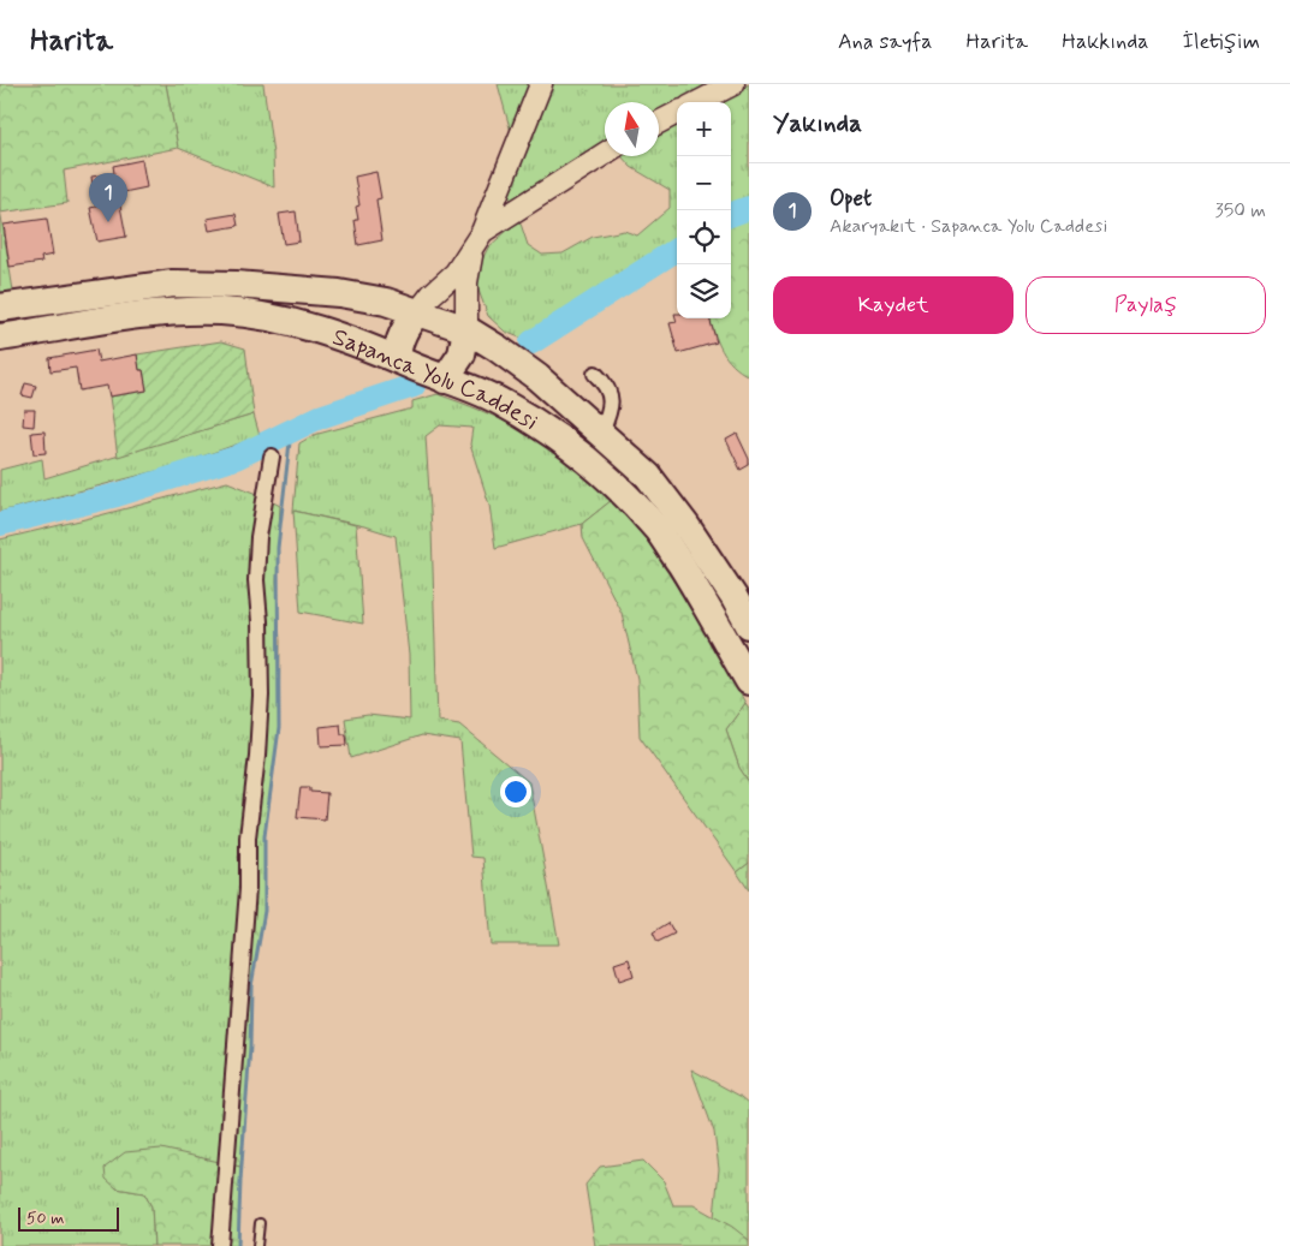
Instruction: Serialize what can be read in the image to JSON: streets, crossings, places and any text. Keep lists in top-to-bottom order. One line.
{"streets":{"highway":["Sapanca Yolu Caddesi"]},"scale_bar":"50 m","north":"top","page":{"header":"Harita","nav":["Ana sayfa","Harita","Hakkında","İletişim"],"heading":"Yakında","map_buttons":["+","−"],"list":[{"mark":"1","name":"Opet","note":"Akaryakıt · Sapanca Yolu Caddesi","value":"350 m"}],"pins":"1","buttons":["Kaydet","Paylaş"],"scale":"50 m"}}
